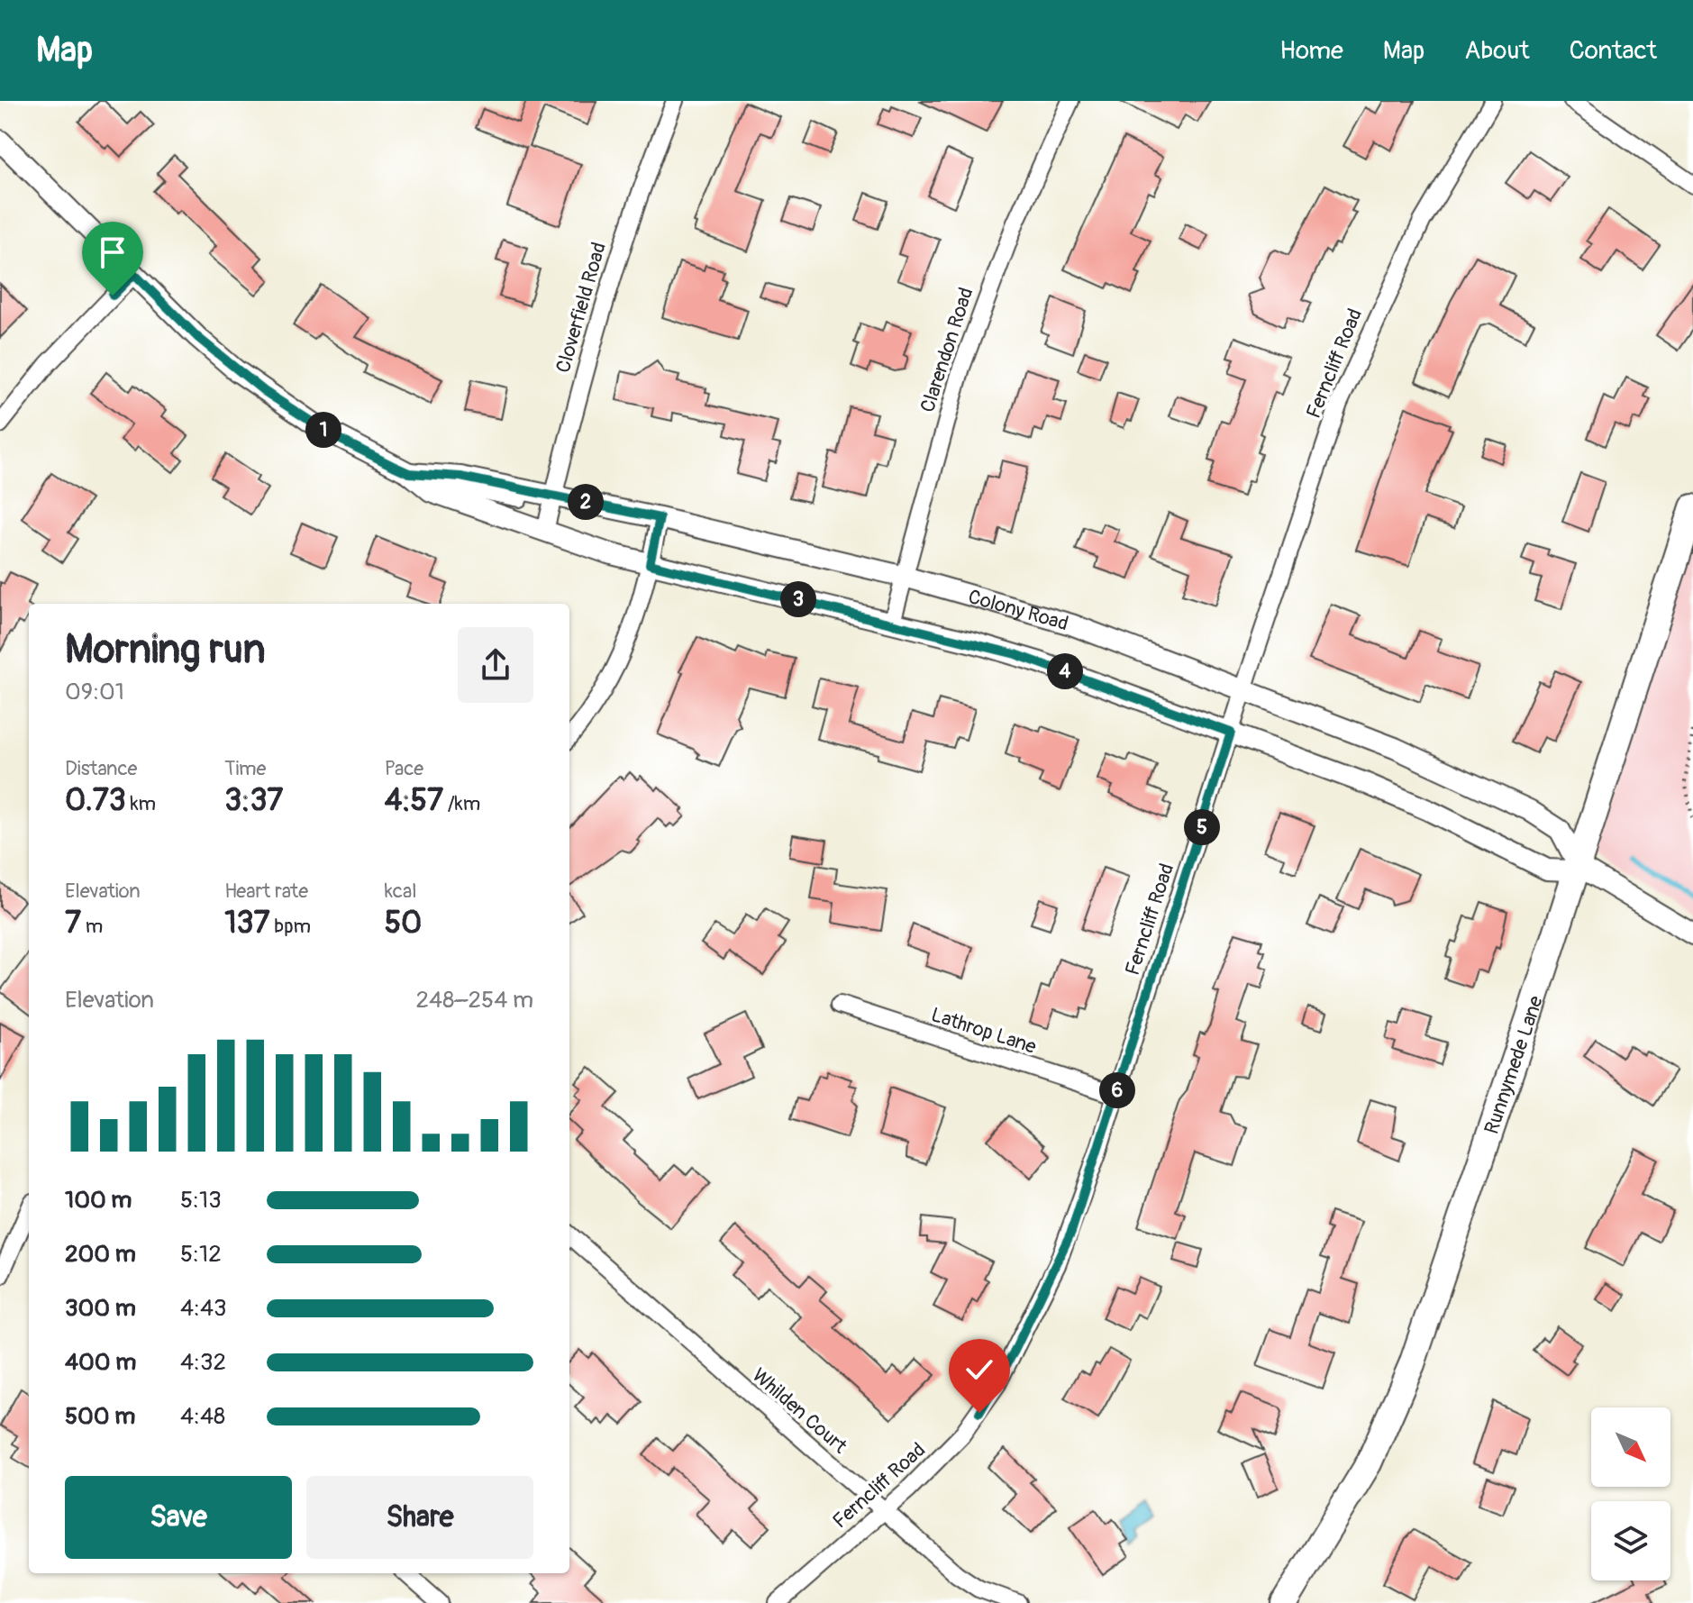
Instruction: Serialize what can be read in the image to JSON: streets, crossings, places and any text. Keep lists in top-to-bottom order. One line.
{"streets":{"main road":["Runnymede Lane"],"street":["Cloverfield Road","Clarendon Road","Ferncliff Road","Colony Road","Lathrop Lane","Whilden Court"]},"crossings":[["Cloverfield Road","Colony Road"],["Clarendon Road","Colony Road"],["Ferncliff Road","Colony Road"],["Ferncliff Road","Lathrop Lane"],["Ferncliff Road","Whilden Court"],["Colony Road","Runnymede Lane"]],"north":"bottom right","page":{"header":"Map","nav":["Home","Map","About","Contact"],"pins":["1","2","3","4","5","6"],"heading":["Morning run","09:01"],"stats":[["Distance","0.73 km"],["Time","3:37"],["Pace","4:57 /km"],["Elevation","7 m"],["Heart rate","137 bpm"],["kcal","50"]],"chart":["Elevation","248–254 m"],"list":[{"name":"100 m","note":"5:13"},{"name":"200 m","note":"5:12"},{"name":"300 m","note":"4:43"},{"name":"400 m","note":"4:32"},{"name":"500 m","note":"4:48"}],"buttons":["Save","Share"]}}
